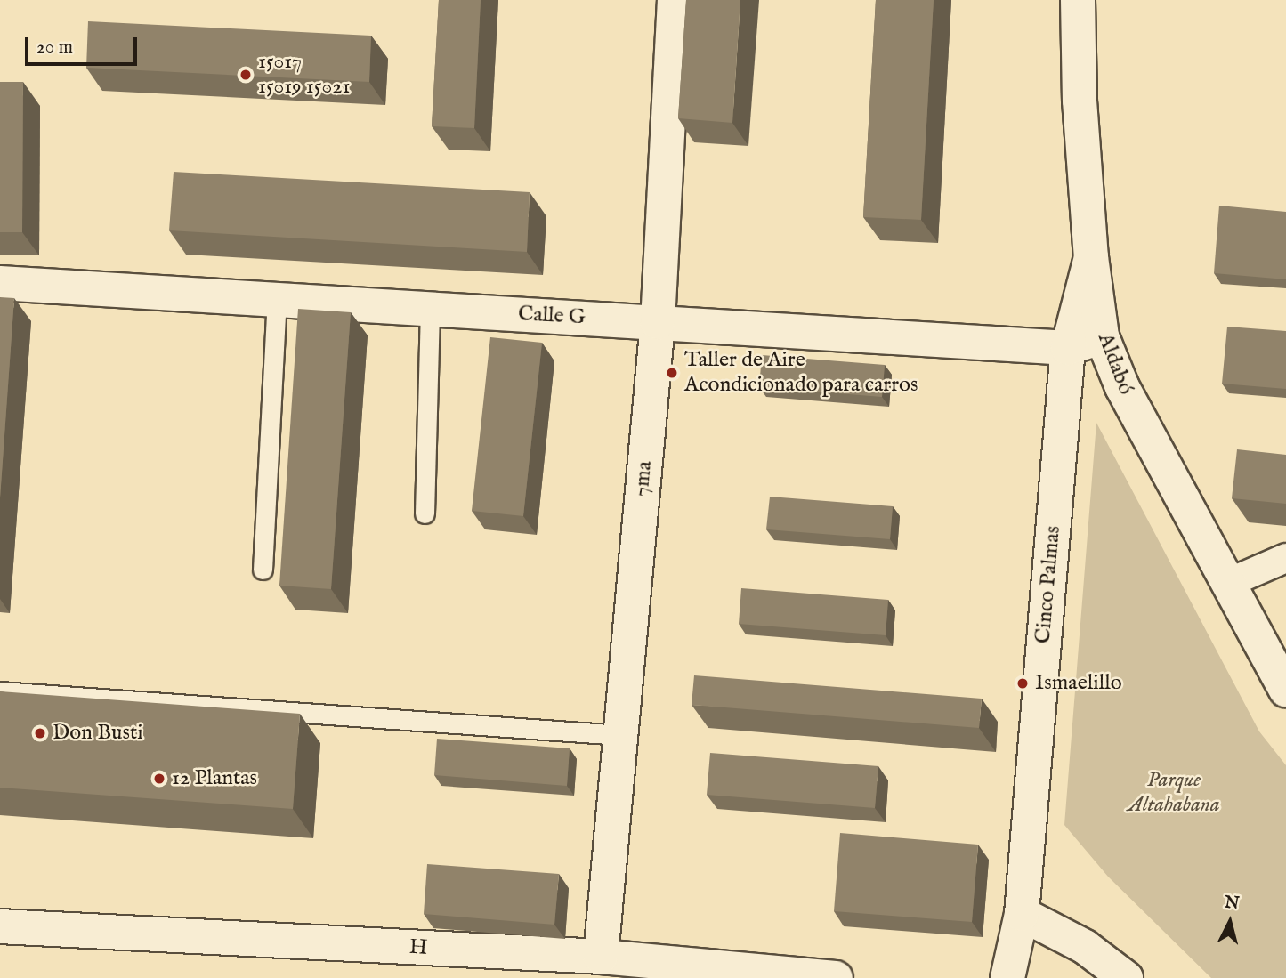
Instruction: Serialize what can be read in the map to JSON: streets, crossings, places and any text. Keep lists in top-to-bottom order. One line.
{"streets":{"street":["Calle G","Aldabó","7ma","Cinco Palmas","H"]},"crossings":[["Calle G","Aldabó"],["Calle G","7ma"],["Calle G","Cinco Palmas"],["Aldabó","Cinco Palmas"],["7ma","H"]],"parks":["Parque Altahabana"],"places":["15017 15019 15021","Taller de Aire Acondicionado para carros","Ismaelillo","Don Busti","12 Plantas"],"scale_bar":"20 m","north":"top"}
